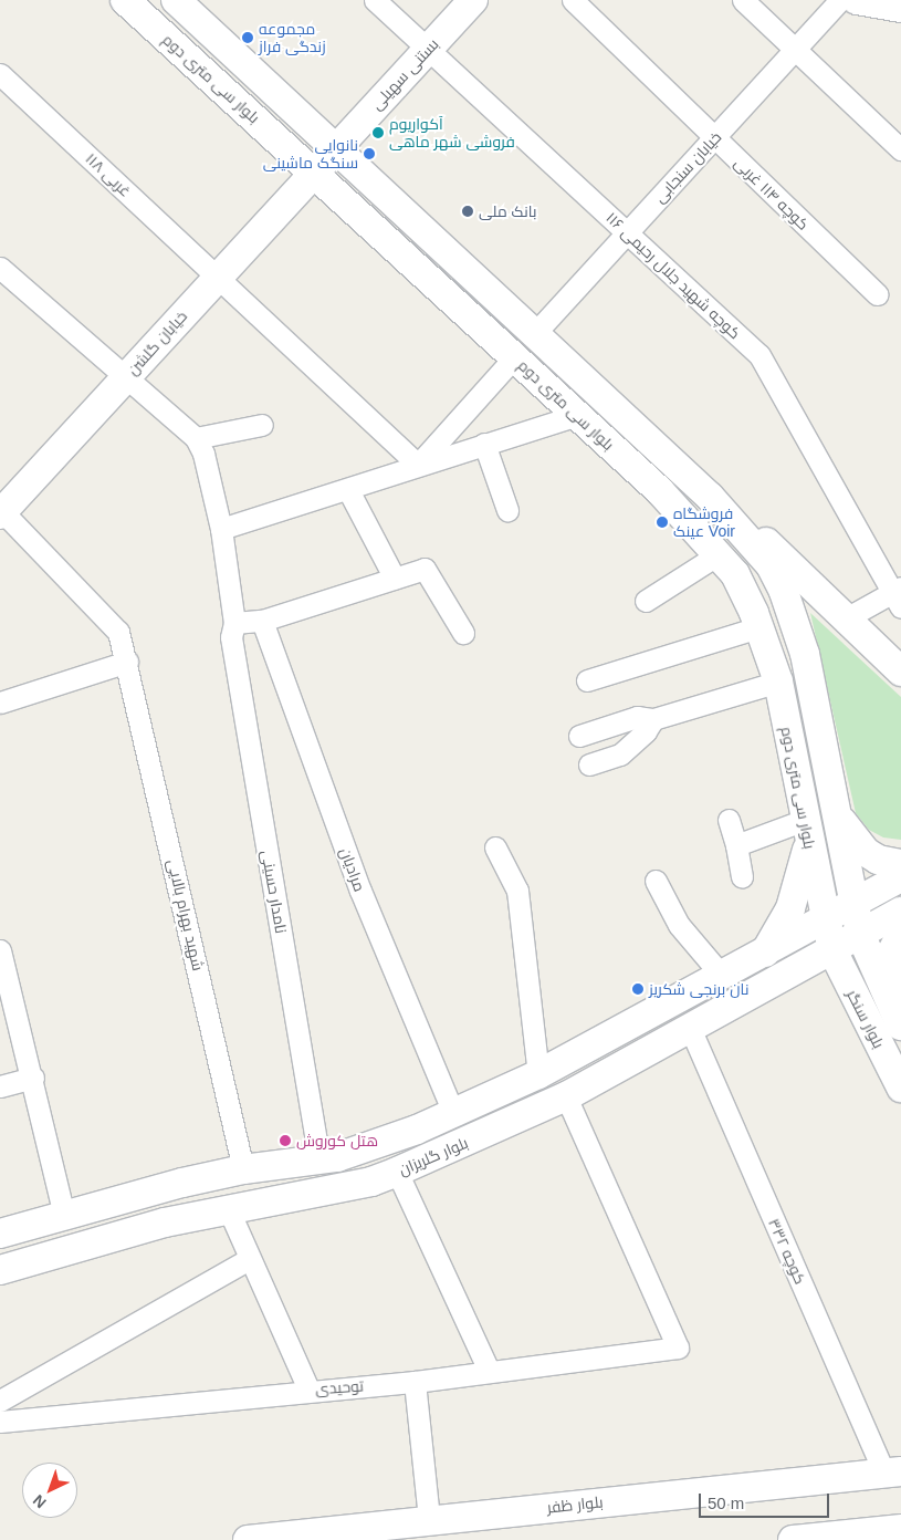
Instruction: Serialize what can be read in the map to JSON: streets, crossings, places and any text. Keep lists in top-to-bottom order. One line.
{"streets":{"main road":["بستنی سهیلی","بلوار سی متری دوم","خیابان گلشن","بلوار سنگر","بلوار گلریزان","بلوار ظفر"],"street":["خیابان سنجابی","۱۱۸ غربی","کوچه ۱۱۴ غربی","کوچه شهید جلال رحیمی ۱۱۶","مرادیان","نامدار حسینی","شهید بهرام بالایی","کوچه ۳۳۲","توحیدی"]},"crossings":[["بستنی سهیلی","بلوار سی متری دوم"],["بستنی سهیلی","کوچه شهید جلال رحیمی ۱۱۶"],["بستنی سهیلی","خیابان گلشن"],["بلوار سی متری دوم","خیابان سنجابی"],["بلوار سی متری دوم","خیابان گلشن"],["بلوار سی متری دوم","بلوار سنگر"],["بلوار سی متری دوم","بلوار گلریزان"],["خیابان سنجابی","کوچه ۱۱۴ غربی"],["خیابان سنجابی","کوچه شهید جلال رحیمی ۱۱۶"],["۱۱۸ غربی","خیابان گلشن"],["خیابان گلشن","شهید بهرام بالایی"],["مرادیان","بلوار گلریزان"],["نامدار حسینی","بلوار گلریزان"],["شهید بهرام بالایی","بلوار گلریزان"],["بلوار سنگر","بلوار گلریزان"],["بلوار گلریزان","کوچه ۳۳۲"],["بلوار گلریزان","توحیدی"],["کوچه ۳۳۲","بلوار ظفر"]],"places":["مجموعه زندگی فراز","آکواریوم فروشی شهر ماهی","نانوایی سنگک ماشینی","بانک ملی","فروشگاه عینک Voir","نان برنجی شکریز","هتل کوروش"],"scale_bar":"50 m","north":"bottom left"}
